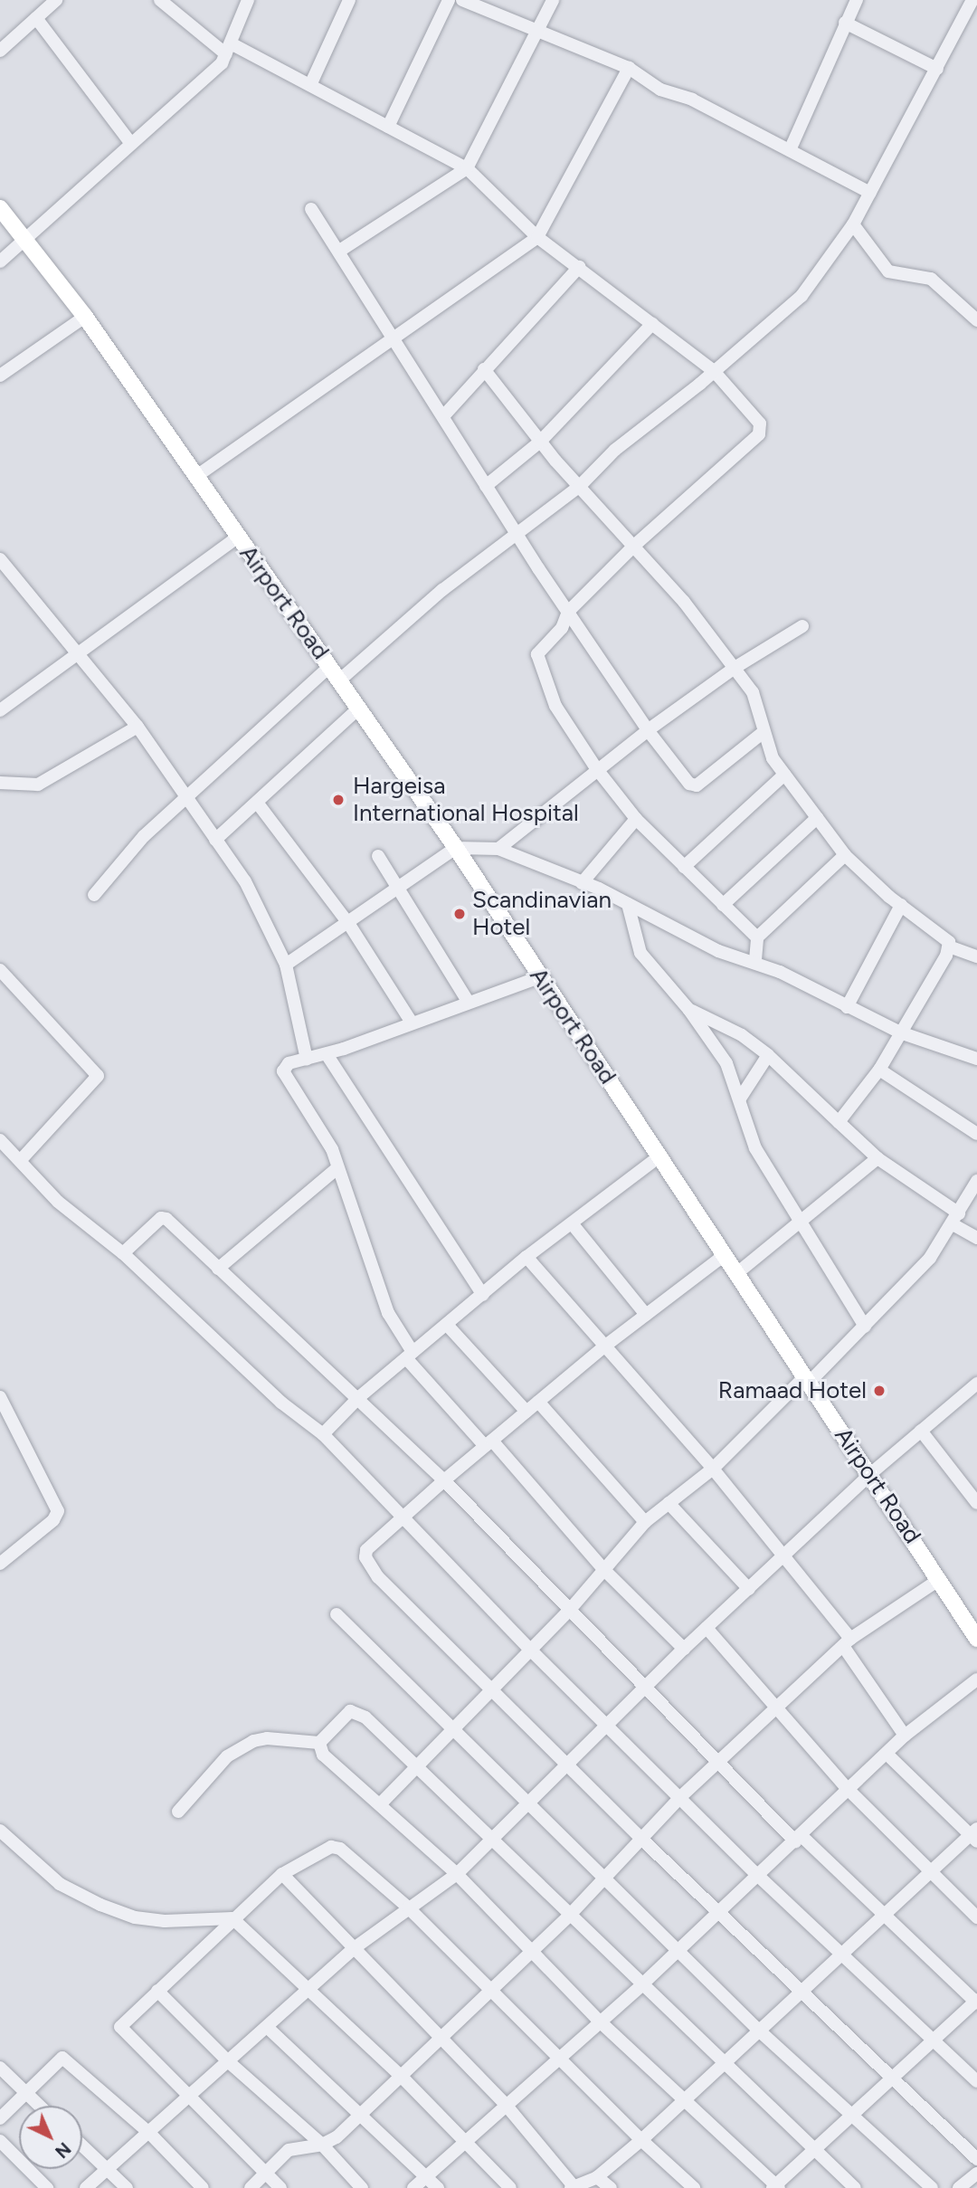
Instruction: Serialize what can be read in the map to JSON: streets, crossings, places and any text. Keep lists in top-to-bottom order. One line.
{"streets":{"main road":["Airport Road"]},"places":["Hargeisa International Hospital","Scandinavian Hotel","Ramaad Hotel"],"north":"bottom right"}
